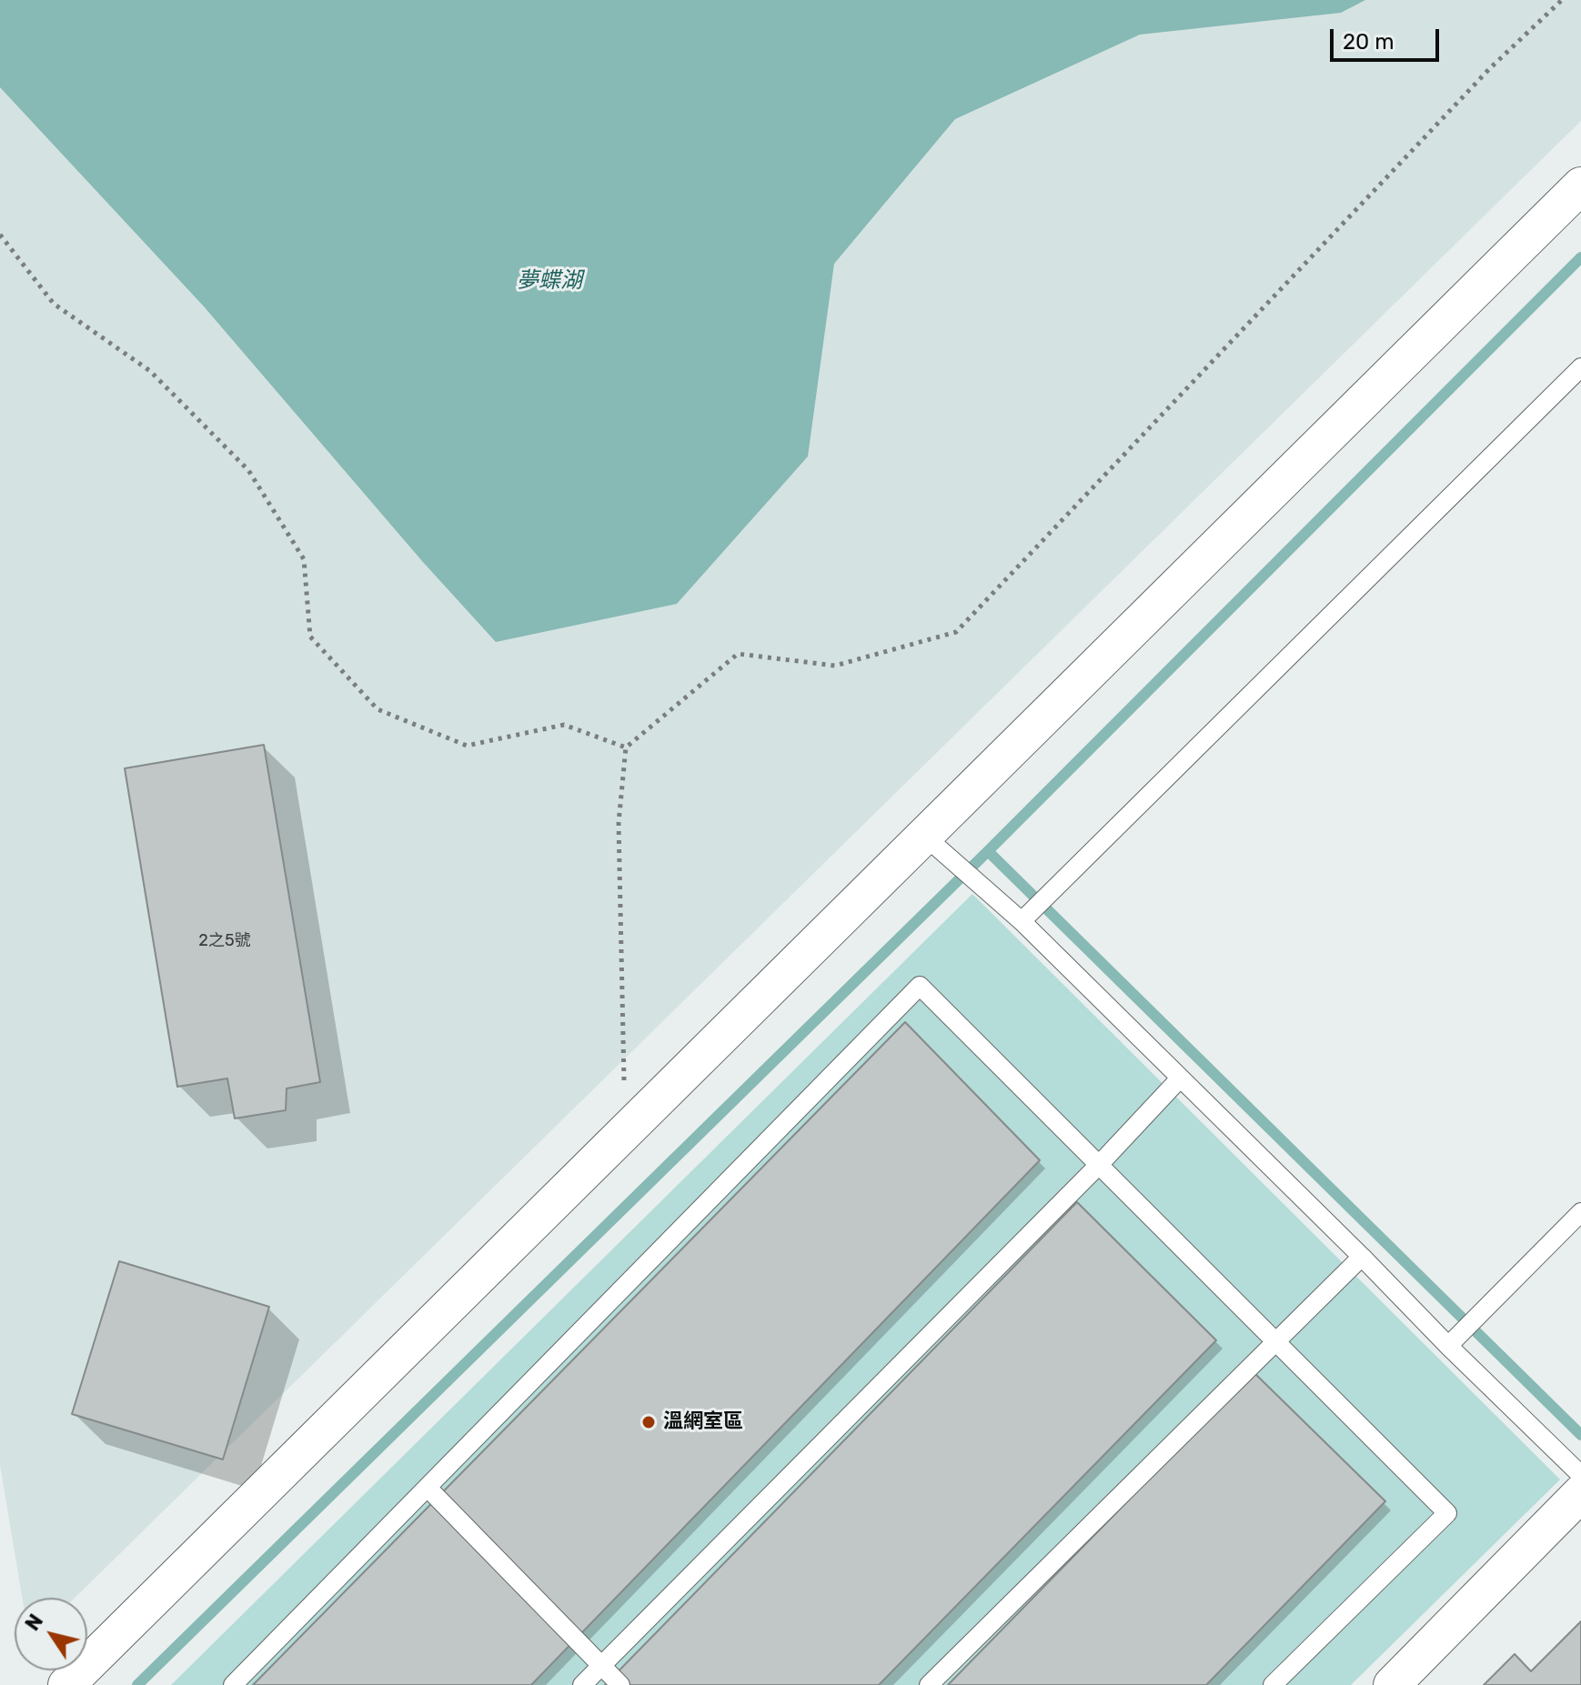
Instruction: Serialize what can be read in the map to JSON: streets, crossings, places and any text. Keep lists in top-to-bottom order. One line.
{"water":["夢蝶湖"],"places":["溫網室區"],"house_numbers":["2之5號"],"scale_bar":"20 m","north":"top left"}
